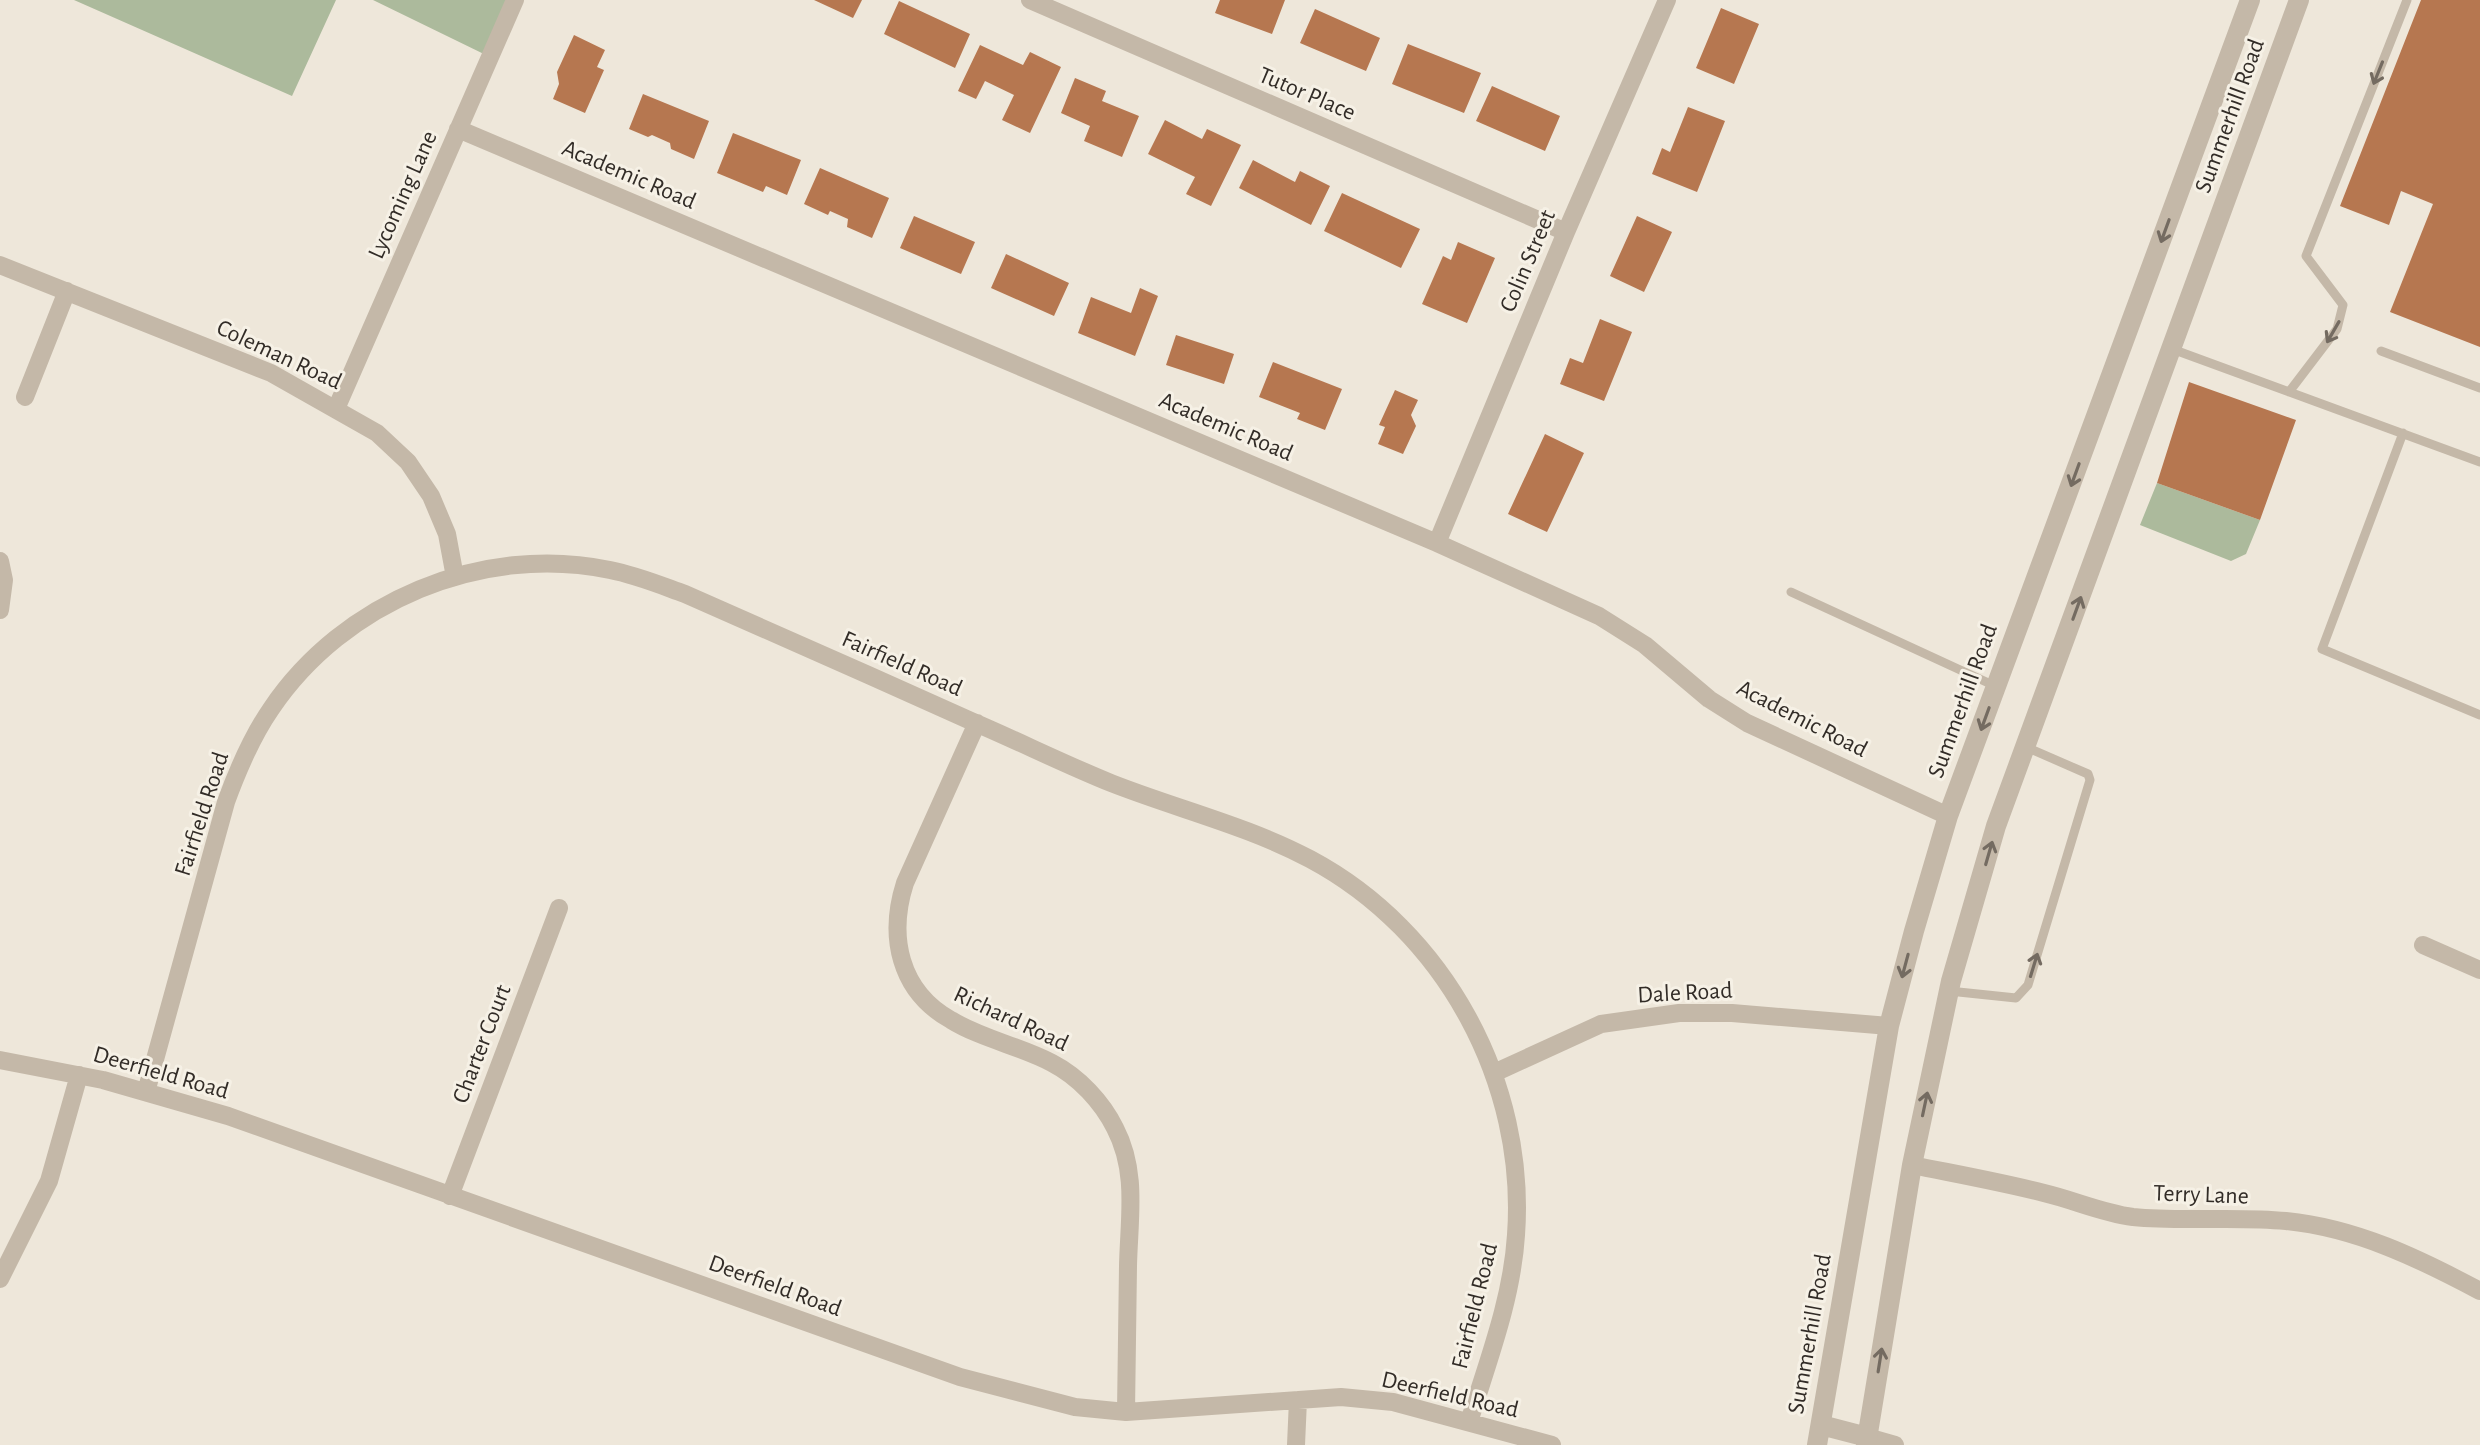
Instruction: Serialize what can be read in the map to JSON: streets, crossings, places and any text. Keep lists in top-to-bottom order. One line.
{"streets":{"street":["Tutor Place","Summerhill Road","Academic Road","Lycoming Lane","Colin Street","Coleman Road","Fairfield Road","Dale Road","Richard Road","Charter Court","Deerfield Road","Terry Lane"]},"crossings":[["Tutor Place","Colin Street"],["Summerhill Road","Academic Road"],["Summerhill Road","Dale Road"],["Summerhill Road","Terry Lane"],["Academic Road","Lycoming Lane"],["Academic Road","Colin Street"],["Lycoming Lane","Coleman Road"],["Coleman Road","Fairfield Road"],["Fairfield Road","Dale Road"],["Fairfield Road","Richard Road"],["Fairfield Road","Deerfield Road"],["Richard Road","Deerfield Road"],["Charter Court","Deerfield Road"]]}
